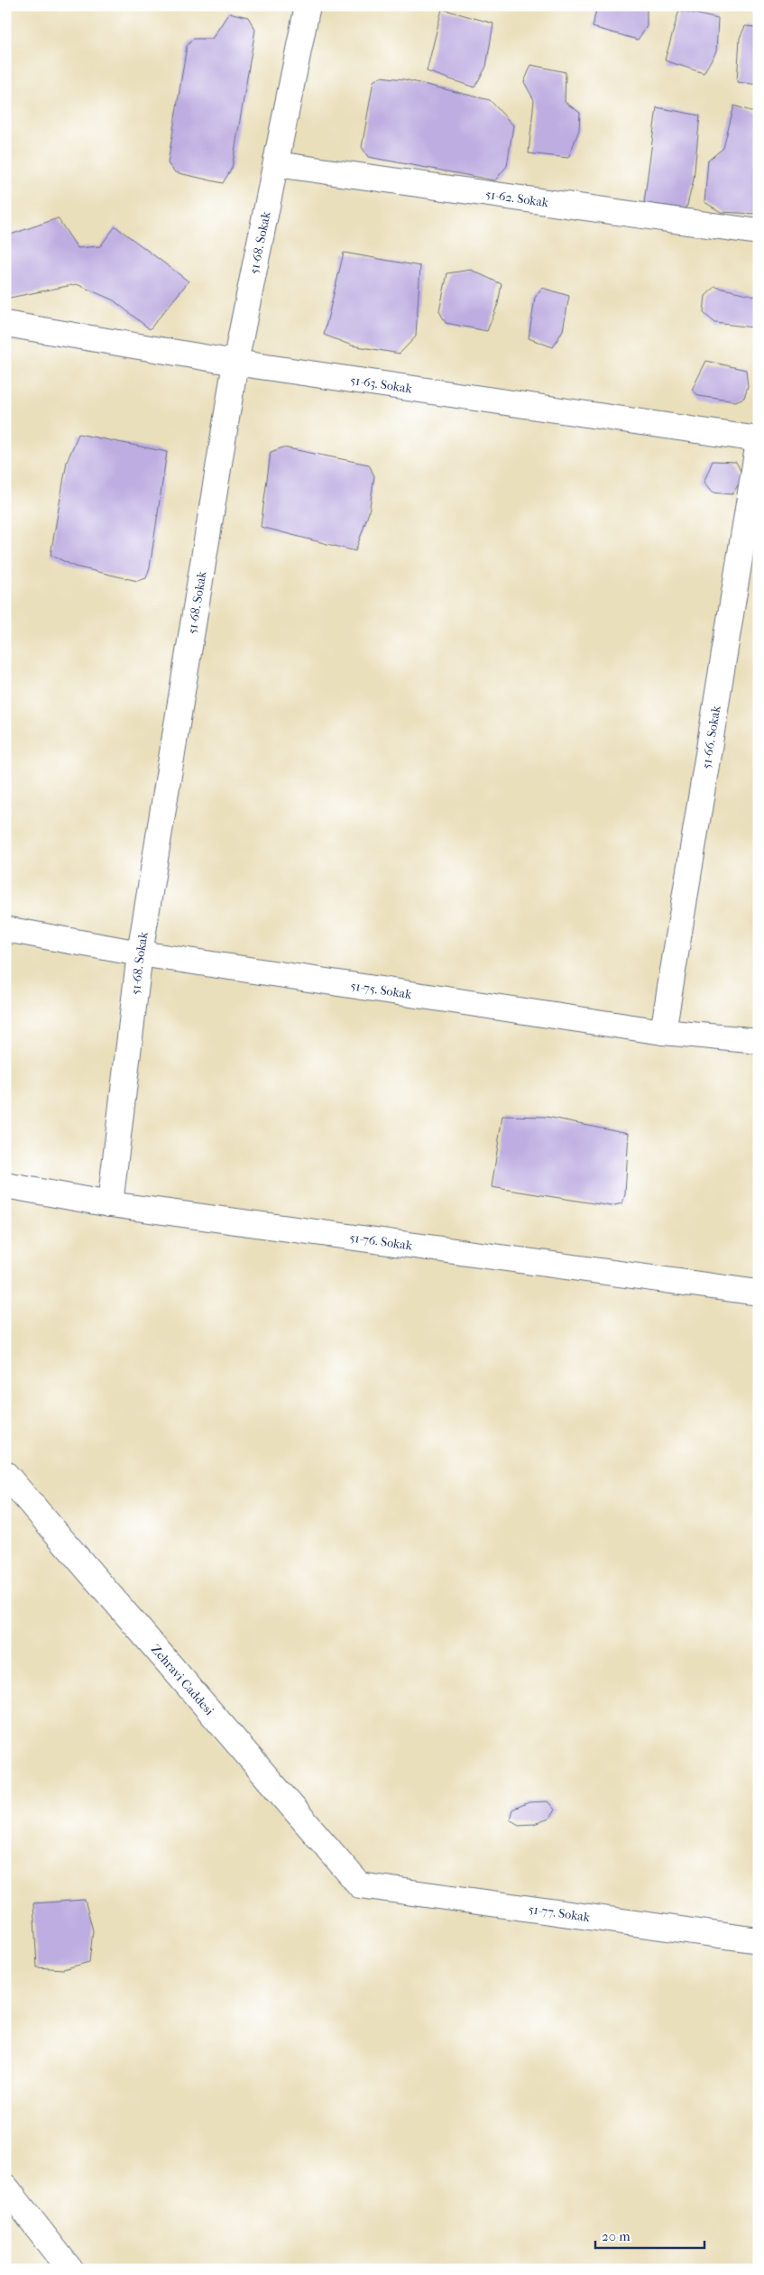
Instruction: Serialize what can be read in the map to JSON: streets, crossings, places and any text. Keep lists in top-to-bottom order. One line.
{"streets":{"street":["51-62. Sokak","51-68. Sokak","51-63. Sokak","51-66. Sokak","51-75. Sokak","51-76. Sokak","Zehravi Caddesi","51-77. Sokak"]},"crossings":[["51-62. Sokak","51-68. Sokak"],["51-68. Sokak","51-63. Sokak"],["51-68. Sokak","51-75. Sokak"],["51-68. Sokak","51-76. Sokak"],["51-63. Sokak","51-66. Sokak"],["51-66. Sokak","51-75. Sokak"],["Zehravi Caddesi","51-77. Sokak"]],"scale_bar":"20 m"}
